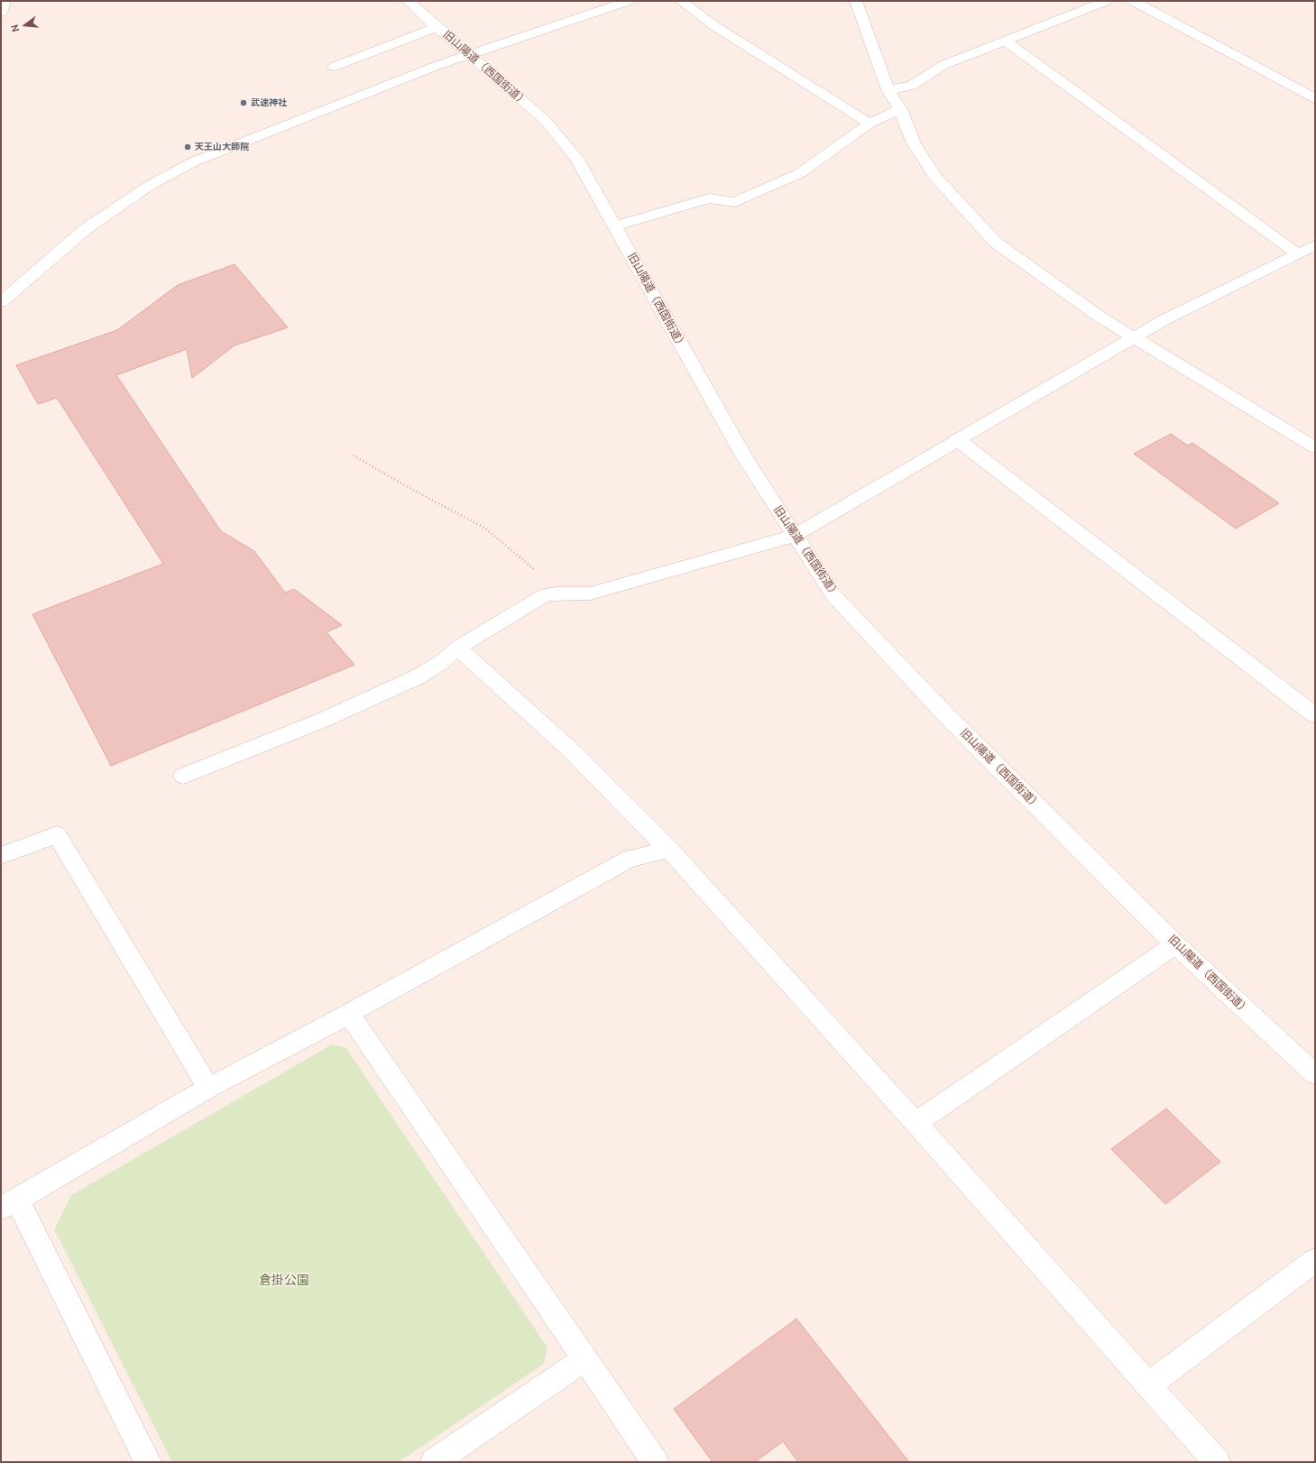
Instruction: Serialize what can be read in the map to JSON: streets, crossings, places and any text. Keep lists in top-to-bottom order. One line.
{"streets":{"street":["旧山陽道（西国街道）"]},"parks":["倉掛公園"],"places":["武速神社","天王山大師院"],"north":"left"}
